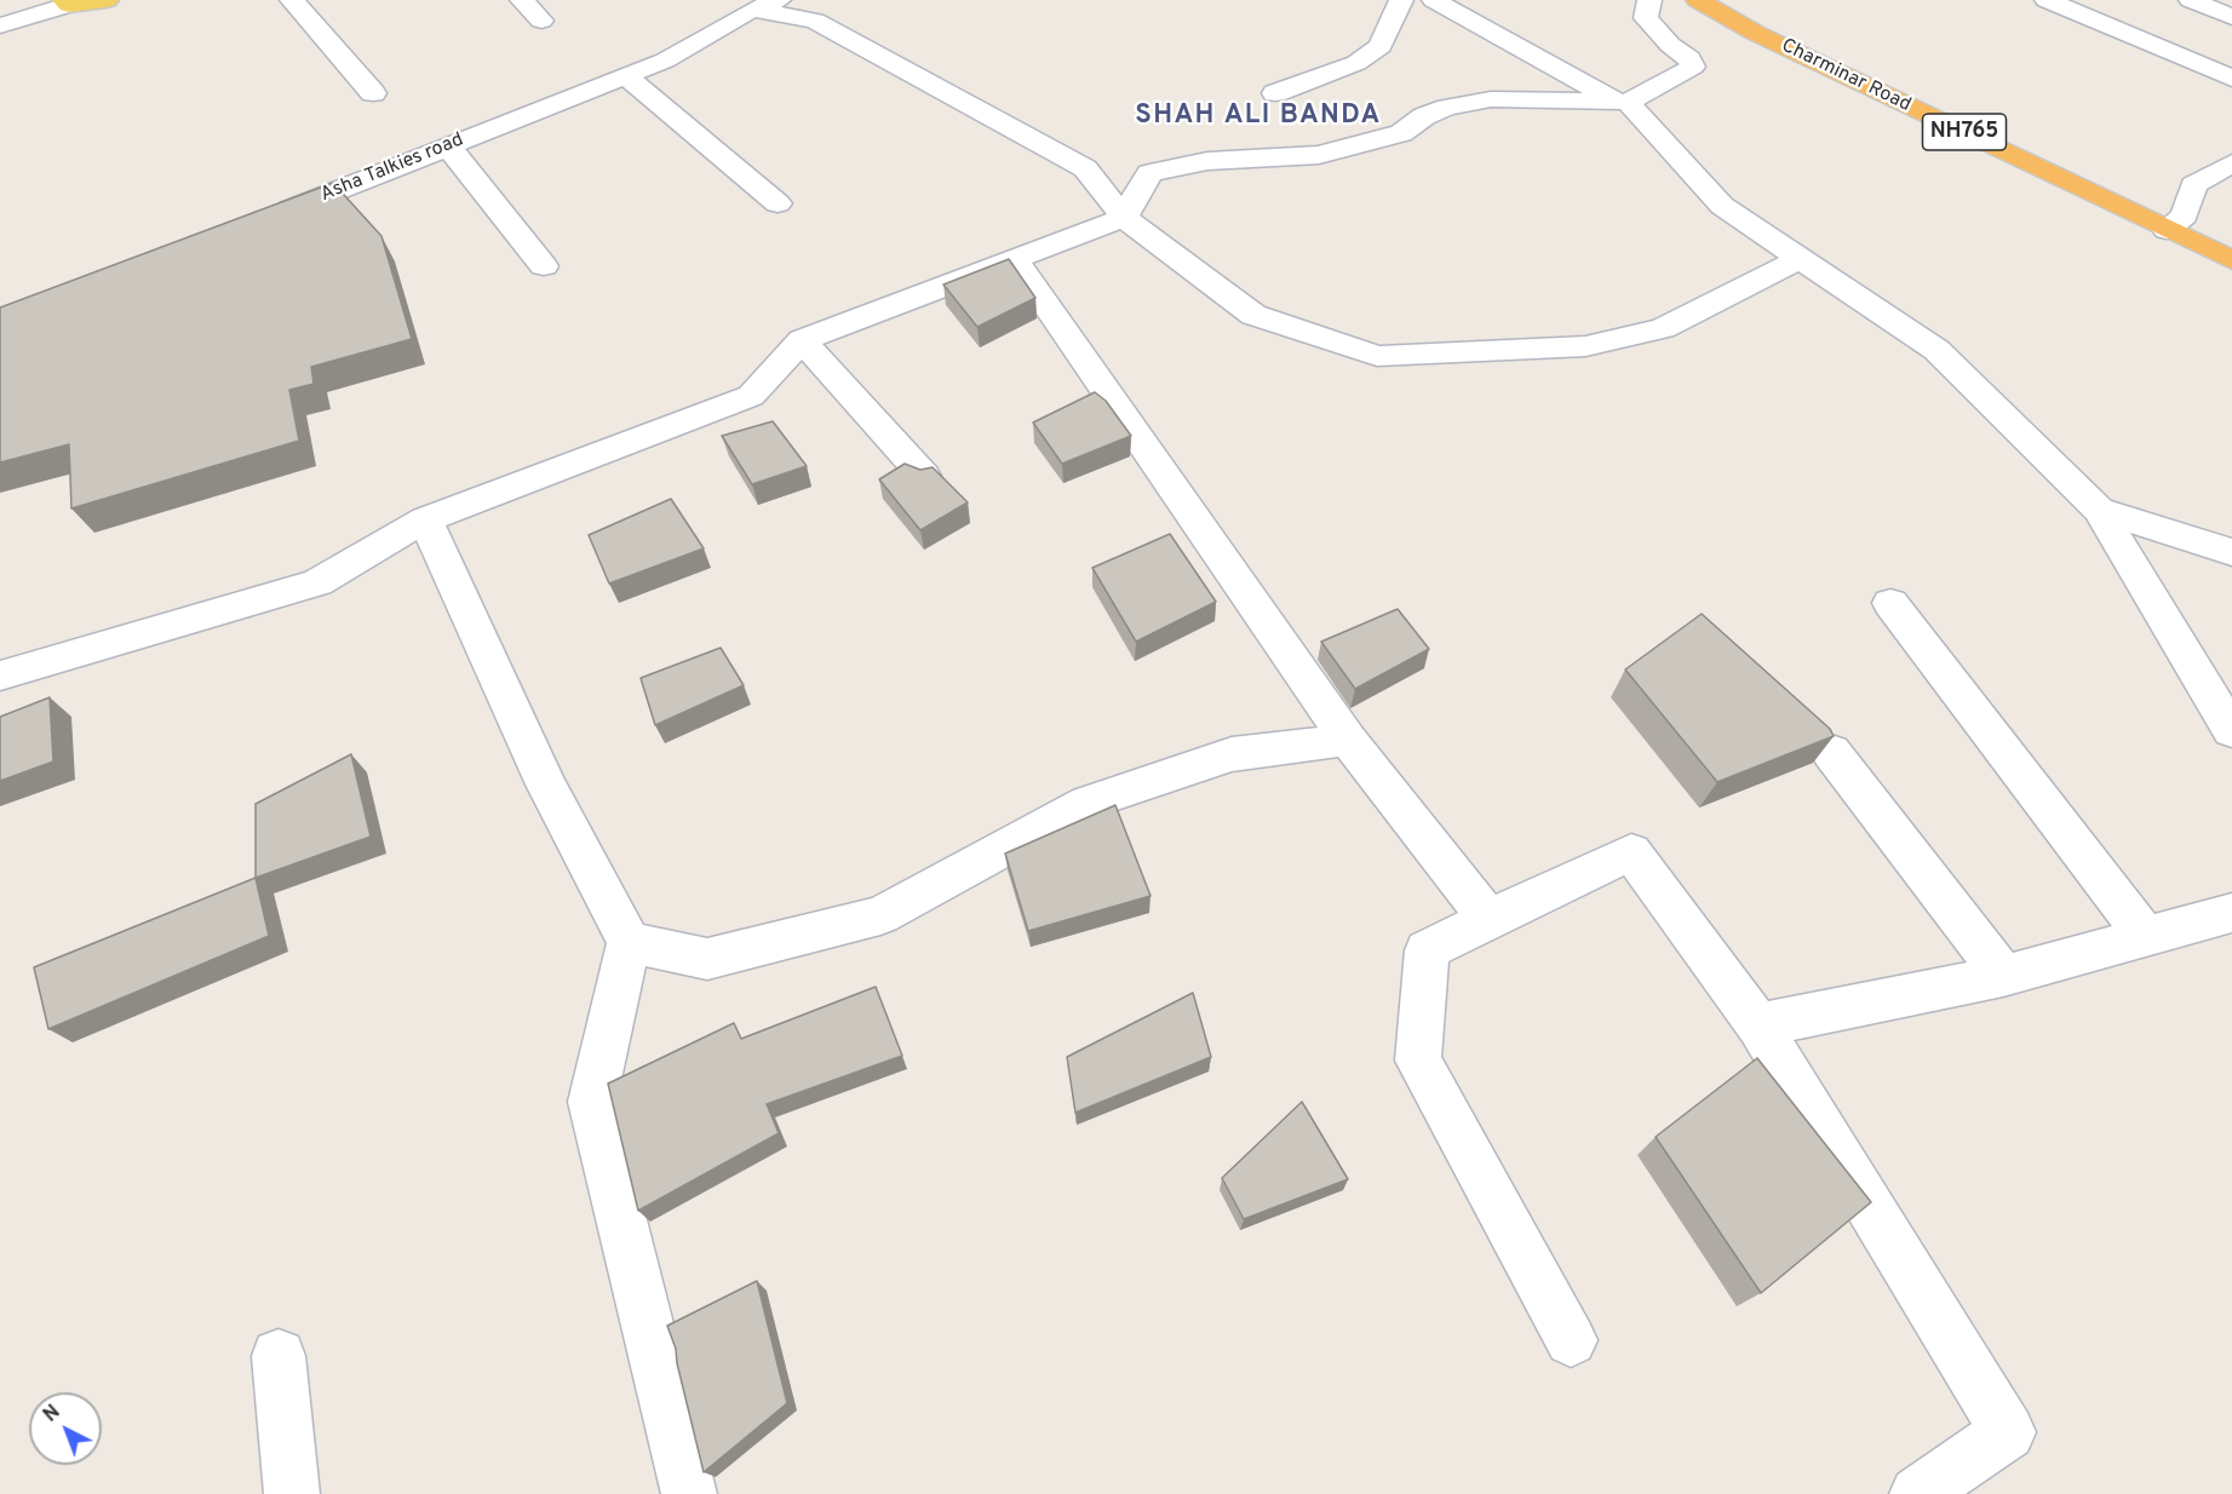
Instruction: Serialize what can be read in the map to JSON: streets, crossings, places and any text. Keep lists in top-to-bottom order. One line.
{"streets":{"highway":["Charminar Road","NH765"],"street":["Asha Talkies road"]},"districts":["SHAH ALI BANDA"],"north":"top left"}
